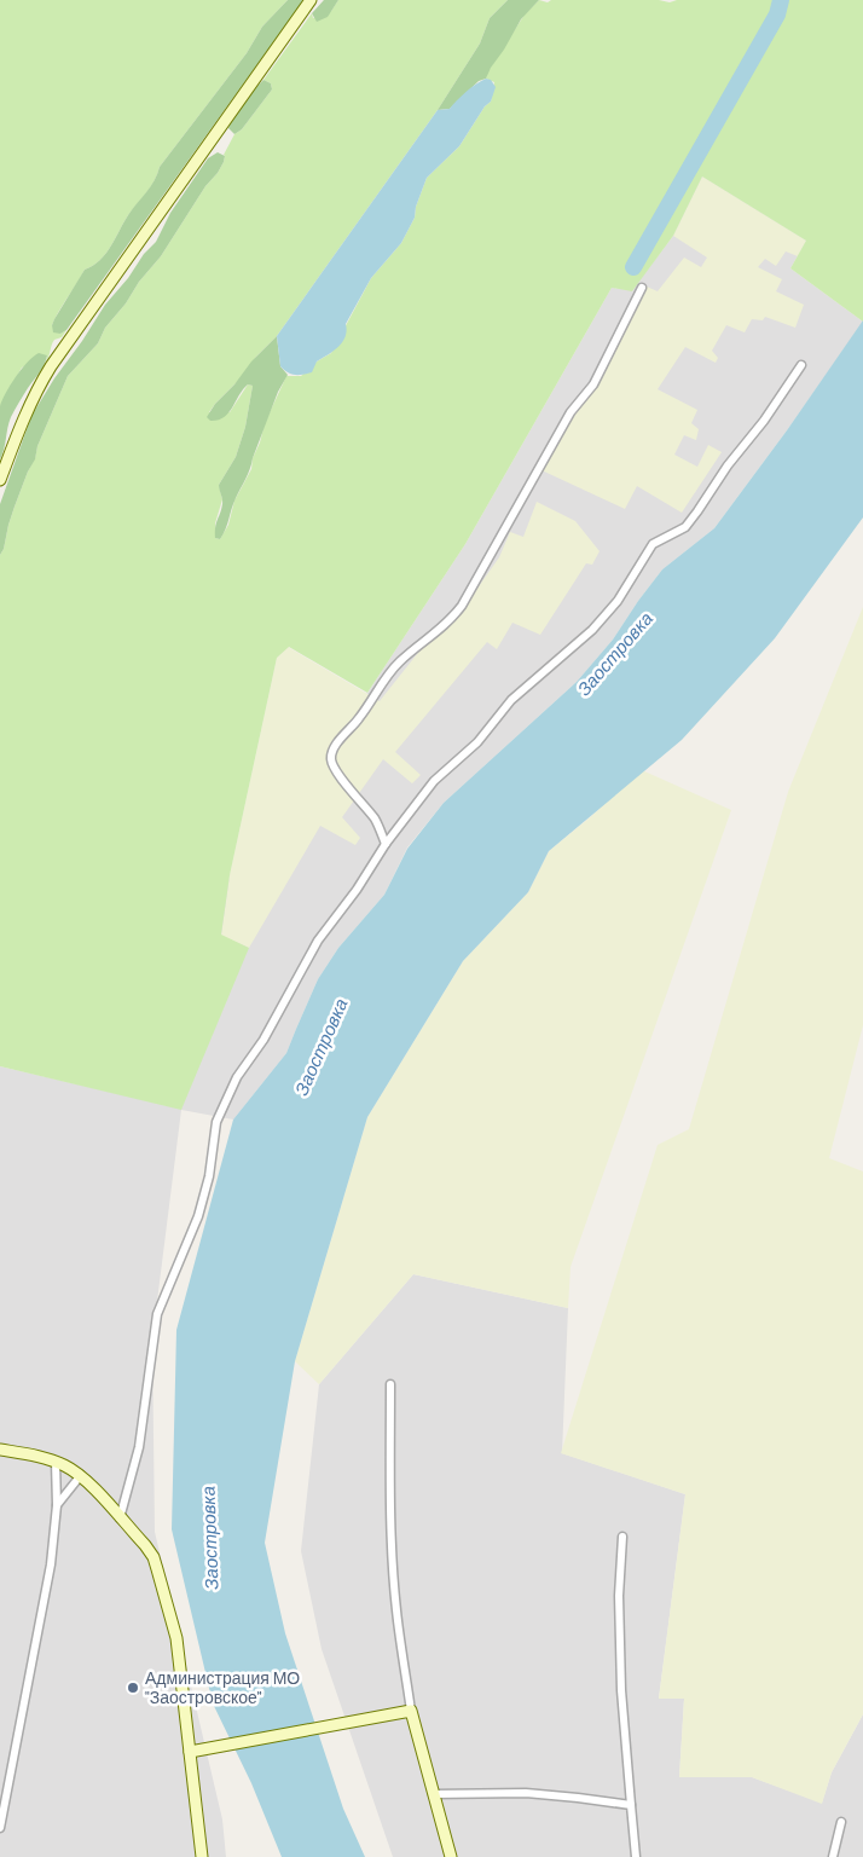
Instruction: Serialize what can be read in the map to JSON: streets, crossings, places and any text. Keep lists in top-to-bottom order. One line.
{"water":["Заостровка"],"places":["Администрация МО \"Заостровское\""]}
